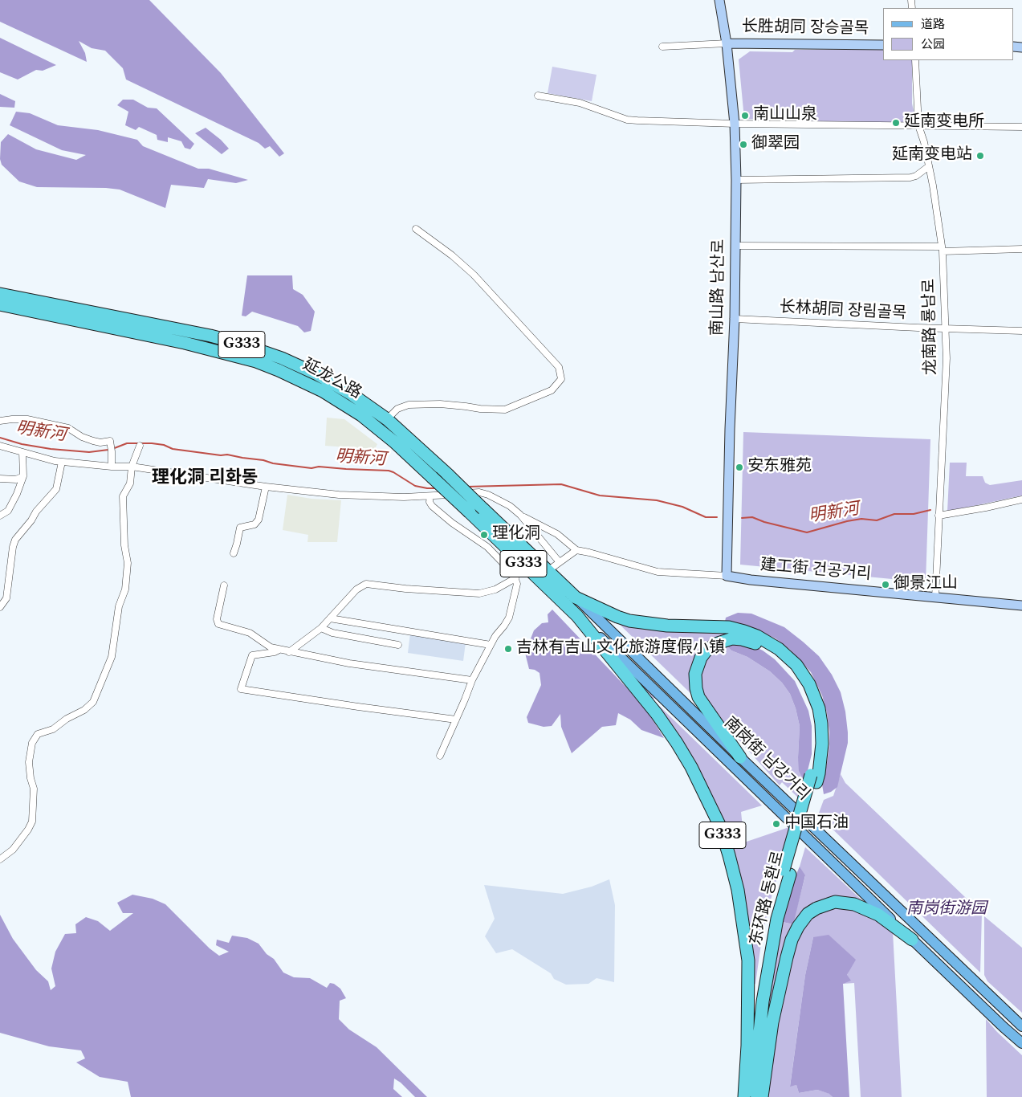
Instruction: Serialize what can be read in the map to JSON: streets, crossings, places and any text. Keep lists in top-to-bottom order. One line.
{"streets":{"highway":["G333","延龙公路","东环路 동환로"],"main road":["南岗街 남강거리"],"street":["长胜胡同 장승골목","南山路 남산로","长林胡同 장림골목","龙南路 룡남로","建工街 건공거리"]},"crossings":[["长胜胡同 장승골목","南山路 남산로"],["南山路 남산로","长林胡同 장림골목"],["南山路 남산로","建工街 건공거리"],["长林胡同 장림골목","龙南路 룡남로"],["龙南路 룡남로","建工街 건공거리"],["G333","延龙公路"],["G333","南岗街 남강거리"],["延龙公路","南岗街 남강거리"],["延龙公路","东环路 동환로"],["南岗街 남강거리","东环路 동환로"]],"districts":["理化洞 리화동"],"water":["明新河"],"parks":["南岗街游园"],"places":["南山山泉","延南变电所","御翠园","延南变电站","安东雅苑","理化洞","御景江山","吉林有吉山文化旅游度假小镇","中国石油"],"legend":["道路","公园"]}
